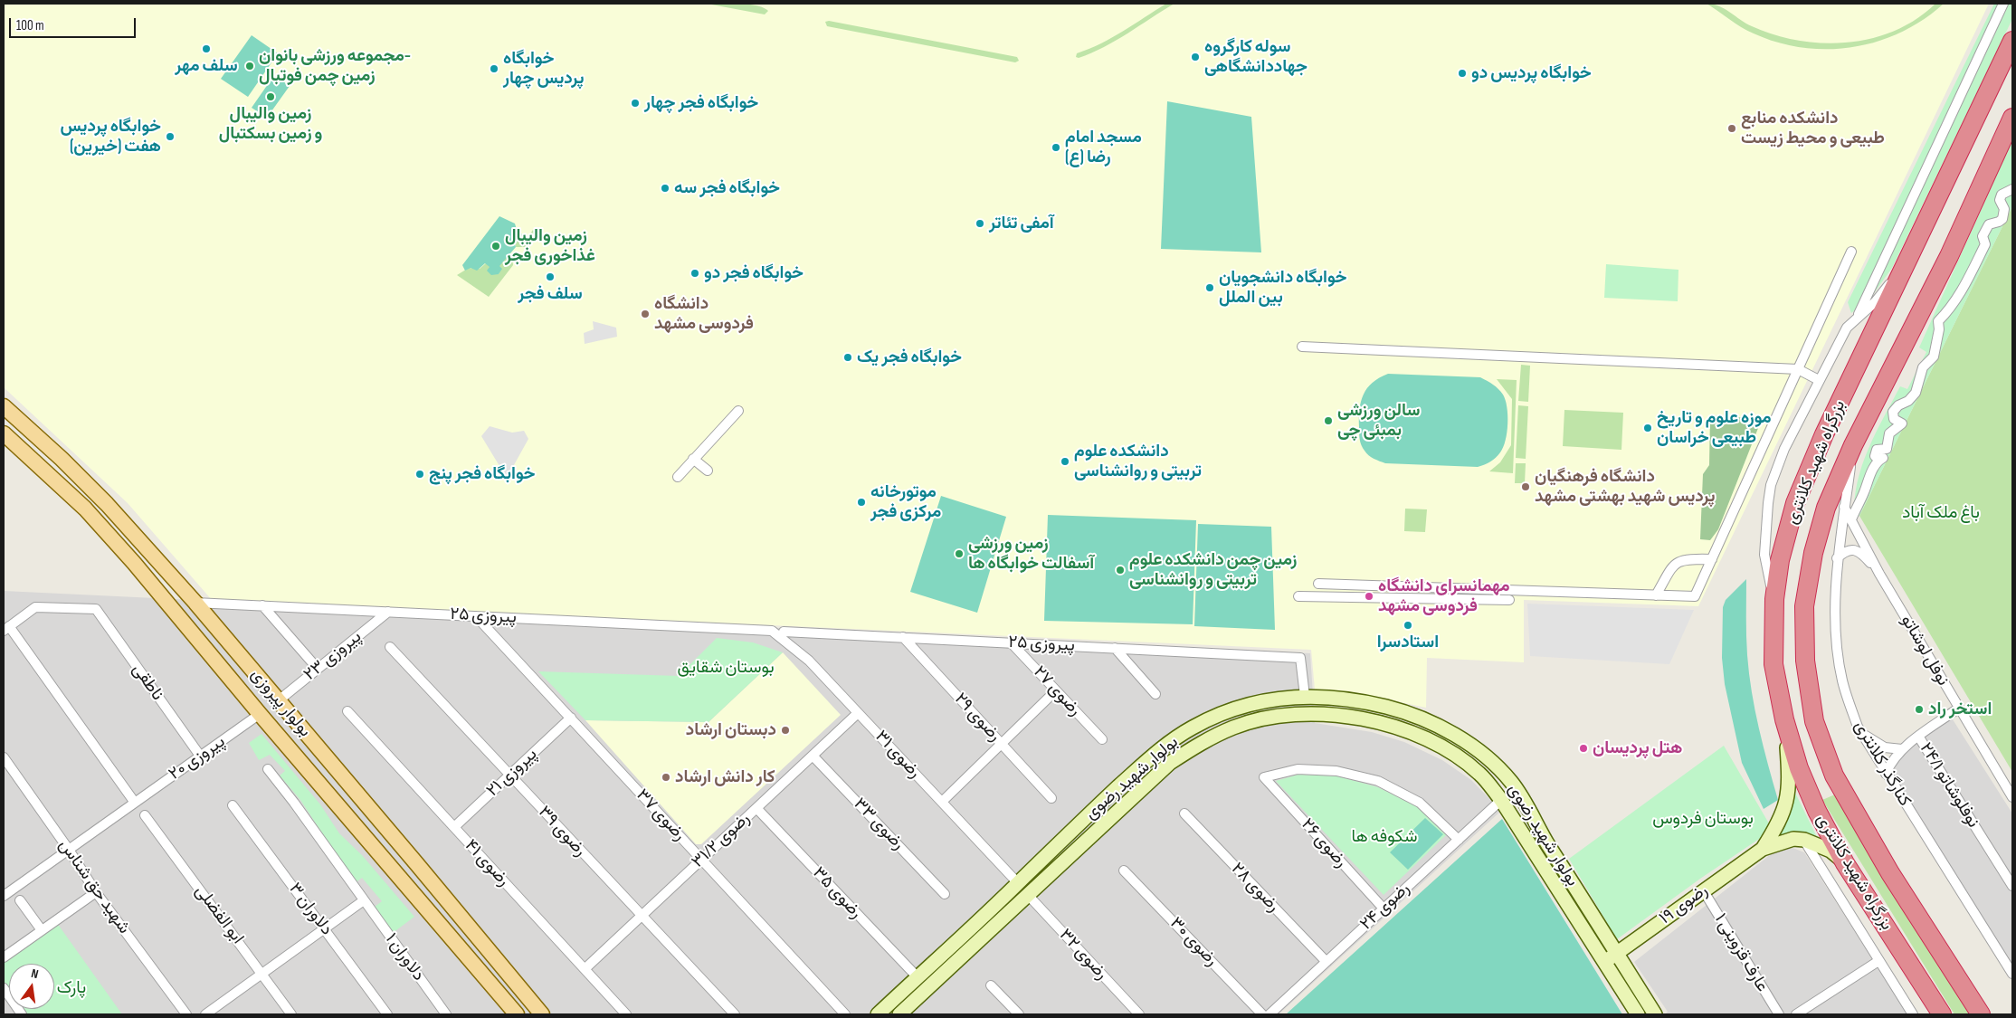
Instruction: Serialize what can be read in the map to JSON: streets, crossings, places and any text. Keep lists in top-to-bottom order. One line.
{"streets":{"highway":["بزرگراه شهید کلانتری"],"main road":["بولوار پیروزی"],"street":["پیروزی ۲۵","نوفل لوشاتو","پیروزی ۲۳","ناطقی","رضوی ۲۷","رضوی ۲۹","رضوی ۳۱","پیروزی ۲۰","کنارگذر کلانتری","پیروزی ۲۱","بولوار شهید رضوی","نوفلوشاتو ۲۴/۱","رضوی ۳۷","رضوی ۳۳","رضوی ۳۹","رضوی ۳۱/۲","رضوی ۲۶","رضوی ۴۱","شهید حق شناس","رضوی ۲۸","رضوی ۳۵","رضوی ۱۹","رضوی ۲۴","دلاوران ۳","ابو الفضلی","رضوی ۳۰","عارف قزوینی ۱","رضوی ۳۲","دلاوران ۱"]},"crossings":[["بزرگراه شهید کلانتری","کنارگذر کلانتری"],["پیروزی ۲۵","پیروزی ۲۳"],["پیروزی ۲۵","رضوی ۲۷"],["پیروزی ۲۵","بولوار پیروزی"],["پیروزی ۲۵","رضوی ۲۹"],["پیروزی ۲۵","رضوی ۳۱"],["پیروزی ۲۵","بولوار شهید رضوی"],["پیروزی ۲۵","رضوی ۳۷"],["نوفل لوشاتو","کنارگذر کلانتری"],["پیروزی ۲۳","بولوار پیروزی"],["ناطقی","پیروزی ۲۰"],["بولوار پیروزی","پیروزی ۲۰"],["رضوی ۳۱","بولوار شهید رضوی"],["رضوی ۳۱","رضوی ۳۱/۲"],["پیروزی ۲۰","شهید حق شناس"],["پیروزی ۲۱","رضوی ۳۷"],["پیروزی ۲۱","رضوی ۳۹"],["پیروزی ۲۱","رضوی ۴۱"],["بولوار شهید رضوی","رضوی ۳۵"],["بولوار شهید رضوی","رضوی ۱۹"],["بولوار شهید رضوی","رضوی ۲۴"],["بولوار شهید رضوی","رضوی ۳۲"],["رضوی ۳۷","رضوی ۳۱/۲"],["رضوی ۳۳","رضوی ۳۱/۲"],["رضوی ۳۹","رضوی ۳۱/۲"],["رضوی ۳۱/۲","رضوی ۴۱"],["رضوی ۳۱/۲","رضوی ۳۵"],["رضوی ۲۶","رضوی ۲۴"],["رضوی ۲۸","رضوی ۲۴"],["رضوی ۱۹","عارف قزوینی ۱"]],"parks":["باغ ملک آباد","بوستان شقایق","بوستان فردوس","شکوفه ها","پارک"],"places":["سلف مهر","سوله کارگروه جهاددانشگاهی","مجموعه ورزشی بانوان- زمین چمن فوتبال","خوابگاه پردیس چهار","خوابگاه پردیس دو","زمین والیبال و زمین بسکتبال","خوابگاه فجر چهار","دانشکده منابع طبیعی و محیط زیست","خوابگاه پردیس هفت (خیرین)","مسجد امام رضا (ع)","خوابگاه فجر سه","آمفی تئاتر","زمین والیبال غذاخوری فجر","خوابگاه فجر دو","سلف فجر","خوابگاه دانشجویان بین الملل","دانشگاه فردوسی مشهد","خوابگاه فجر یک","سالن ورزشی بمبئی چی","موزه علوم و تاریخ طبیعی خراسان","دانشکده علوم تربیتی و روانشناسی","خوابگاه فجر پنج","دانشگاه فرهنگیان پردیس شهید بهشتی مشهد","موتورخانه مرکزی فجر","زمین ورزشی آسفالت خوابگاه ها","زمین چمن دانشکده علوم تربیتی و روانشناسی","مهمانسرای دانشگاه فردوسی مشهد","استادسرا","استخر راد","دبستان ارشاد","هتل پردیسان","کار دانش ارشاد"],"scale_bar":"100 m","north":"top"}
